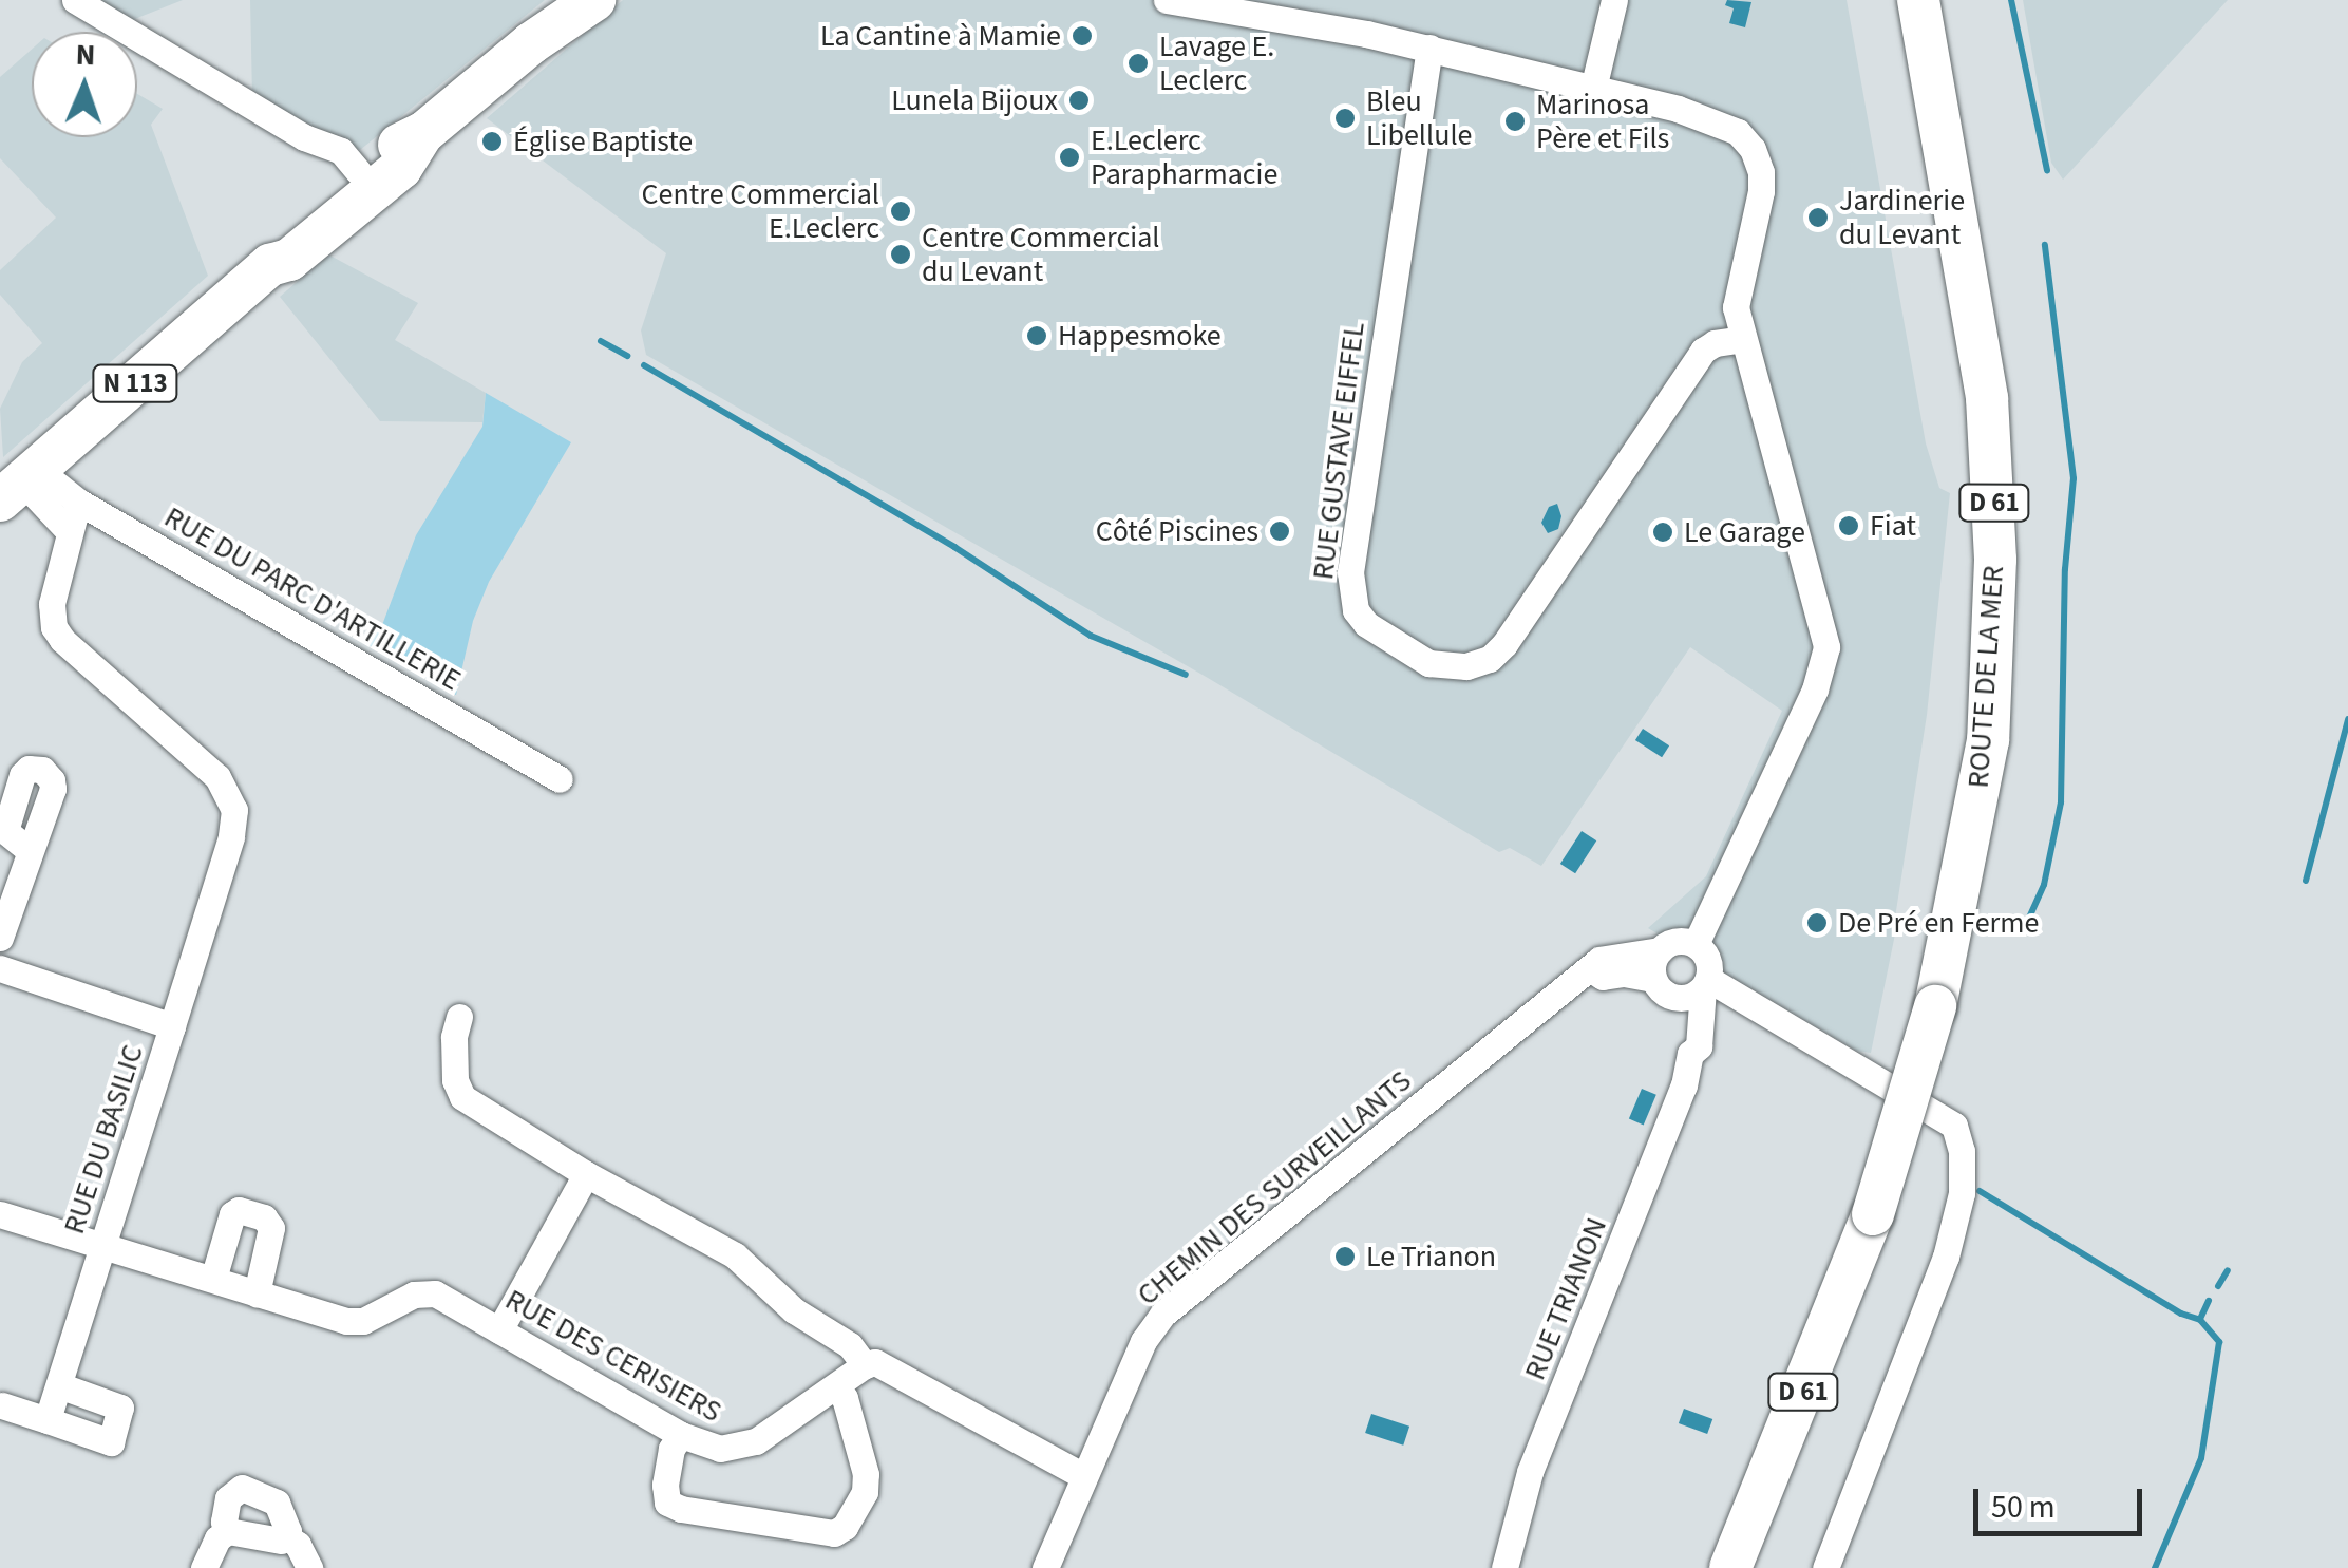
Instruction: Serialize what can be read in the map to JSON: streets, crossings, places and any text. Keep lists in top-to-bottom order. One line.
{"streets":{"main road":["N 113","D 61","ROUTE DE LA MER"],"street":["RUE GUSTAVE EIFFEL","RUE DU PARC D'ARTILLERIE","RUE DU BASILIC","CHEMIN DES SURVEILLANTS","RUE TRIANON","RUE DES CERISIERS"]},"crossings":[["N 113","RUE DU PARC D'ARTILLERIE"],["RUE DU BASILIC","RUE DES CERISIERS"],["CHEMIN DES SURVEILLANTS","RUE TRIANON"]],"places":["La Cantine à Mamie","Lavage E. Leclerc","Lunela Bijoux","Bleu Libellule","Marinosa Père et Fils","Église Baptiste","E.Leclerc Parapharmacie","Centre Commercial E.Leclerc","Jardinerie du Levant","Centre Commercial du Levant","Happesmoke","Fiat","Côté Piscines","Le Garage","De Pré en Ferme","Le Trianon"],"scale_bar":"50 m","north":"top"}
